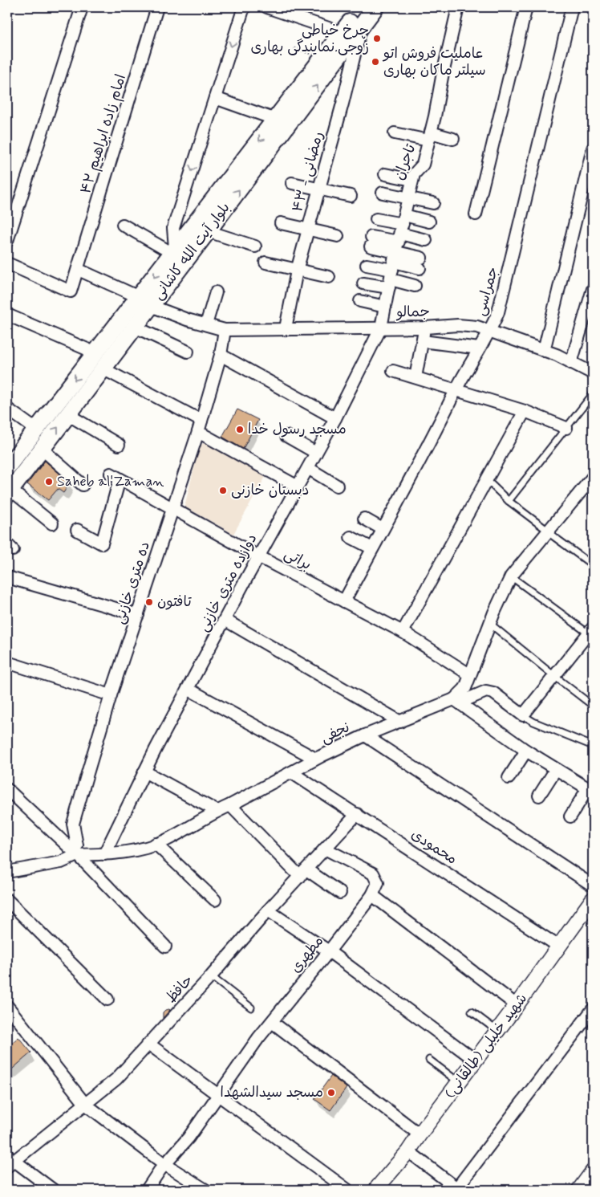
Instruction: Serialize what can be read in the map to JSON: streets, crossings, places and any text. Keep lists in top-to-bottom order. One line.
{"streets":{"main road":["بلوار آیت الله کاشانی"],"street":["امام زاده ابراهیم ۴۲","تاجران","رمضانی - ۴۳","جمراسی","جمالو","براتی","ده متری خازنی","دوازده متری خازنی","نجفی","محمودی","مطهری","حافظ","شهید خلیلی (طالقانی)"]},"crossings":[["امام زاده ابراهیم ۴۲","جمالو"],["تاجران","جمالو"],["تاجران","دوازده متری خازنی"],["رمضانی - ۴۳","بلوار آیت الله کاشانی"],["رمضانی - ۴۳","جمالو"],["بلوار آیت الله کاشانی","جمالو"],["جمراسی","جمالو"],["جمراسی","براتی"],["جمالو","ده متری خازنی"],["جمالو","دوازده متری خازنی"],["براتی","ده متری خازنی"],["براتی","دوازده متری خازنی"],["ده متری خازنی","نجفی"],["دوازده متری خازنی","نجفی"],["نجفی","محمودی"],["محمودی","حافظ"],["محمودی","شهید خلیلی (طالقانی)"],["مطهری","حافظ"]],"places":["چرخ خیاطی زوجی.نمایندگی بهاری","عاملیت فروش اتو سیلتر ماکان بهاری","مسجد رسول خدا","Saheb al'Zaman","دبستان خازنی","تافتون","مسجد سیدالشهدا"]}
